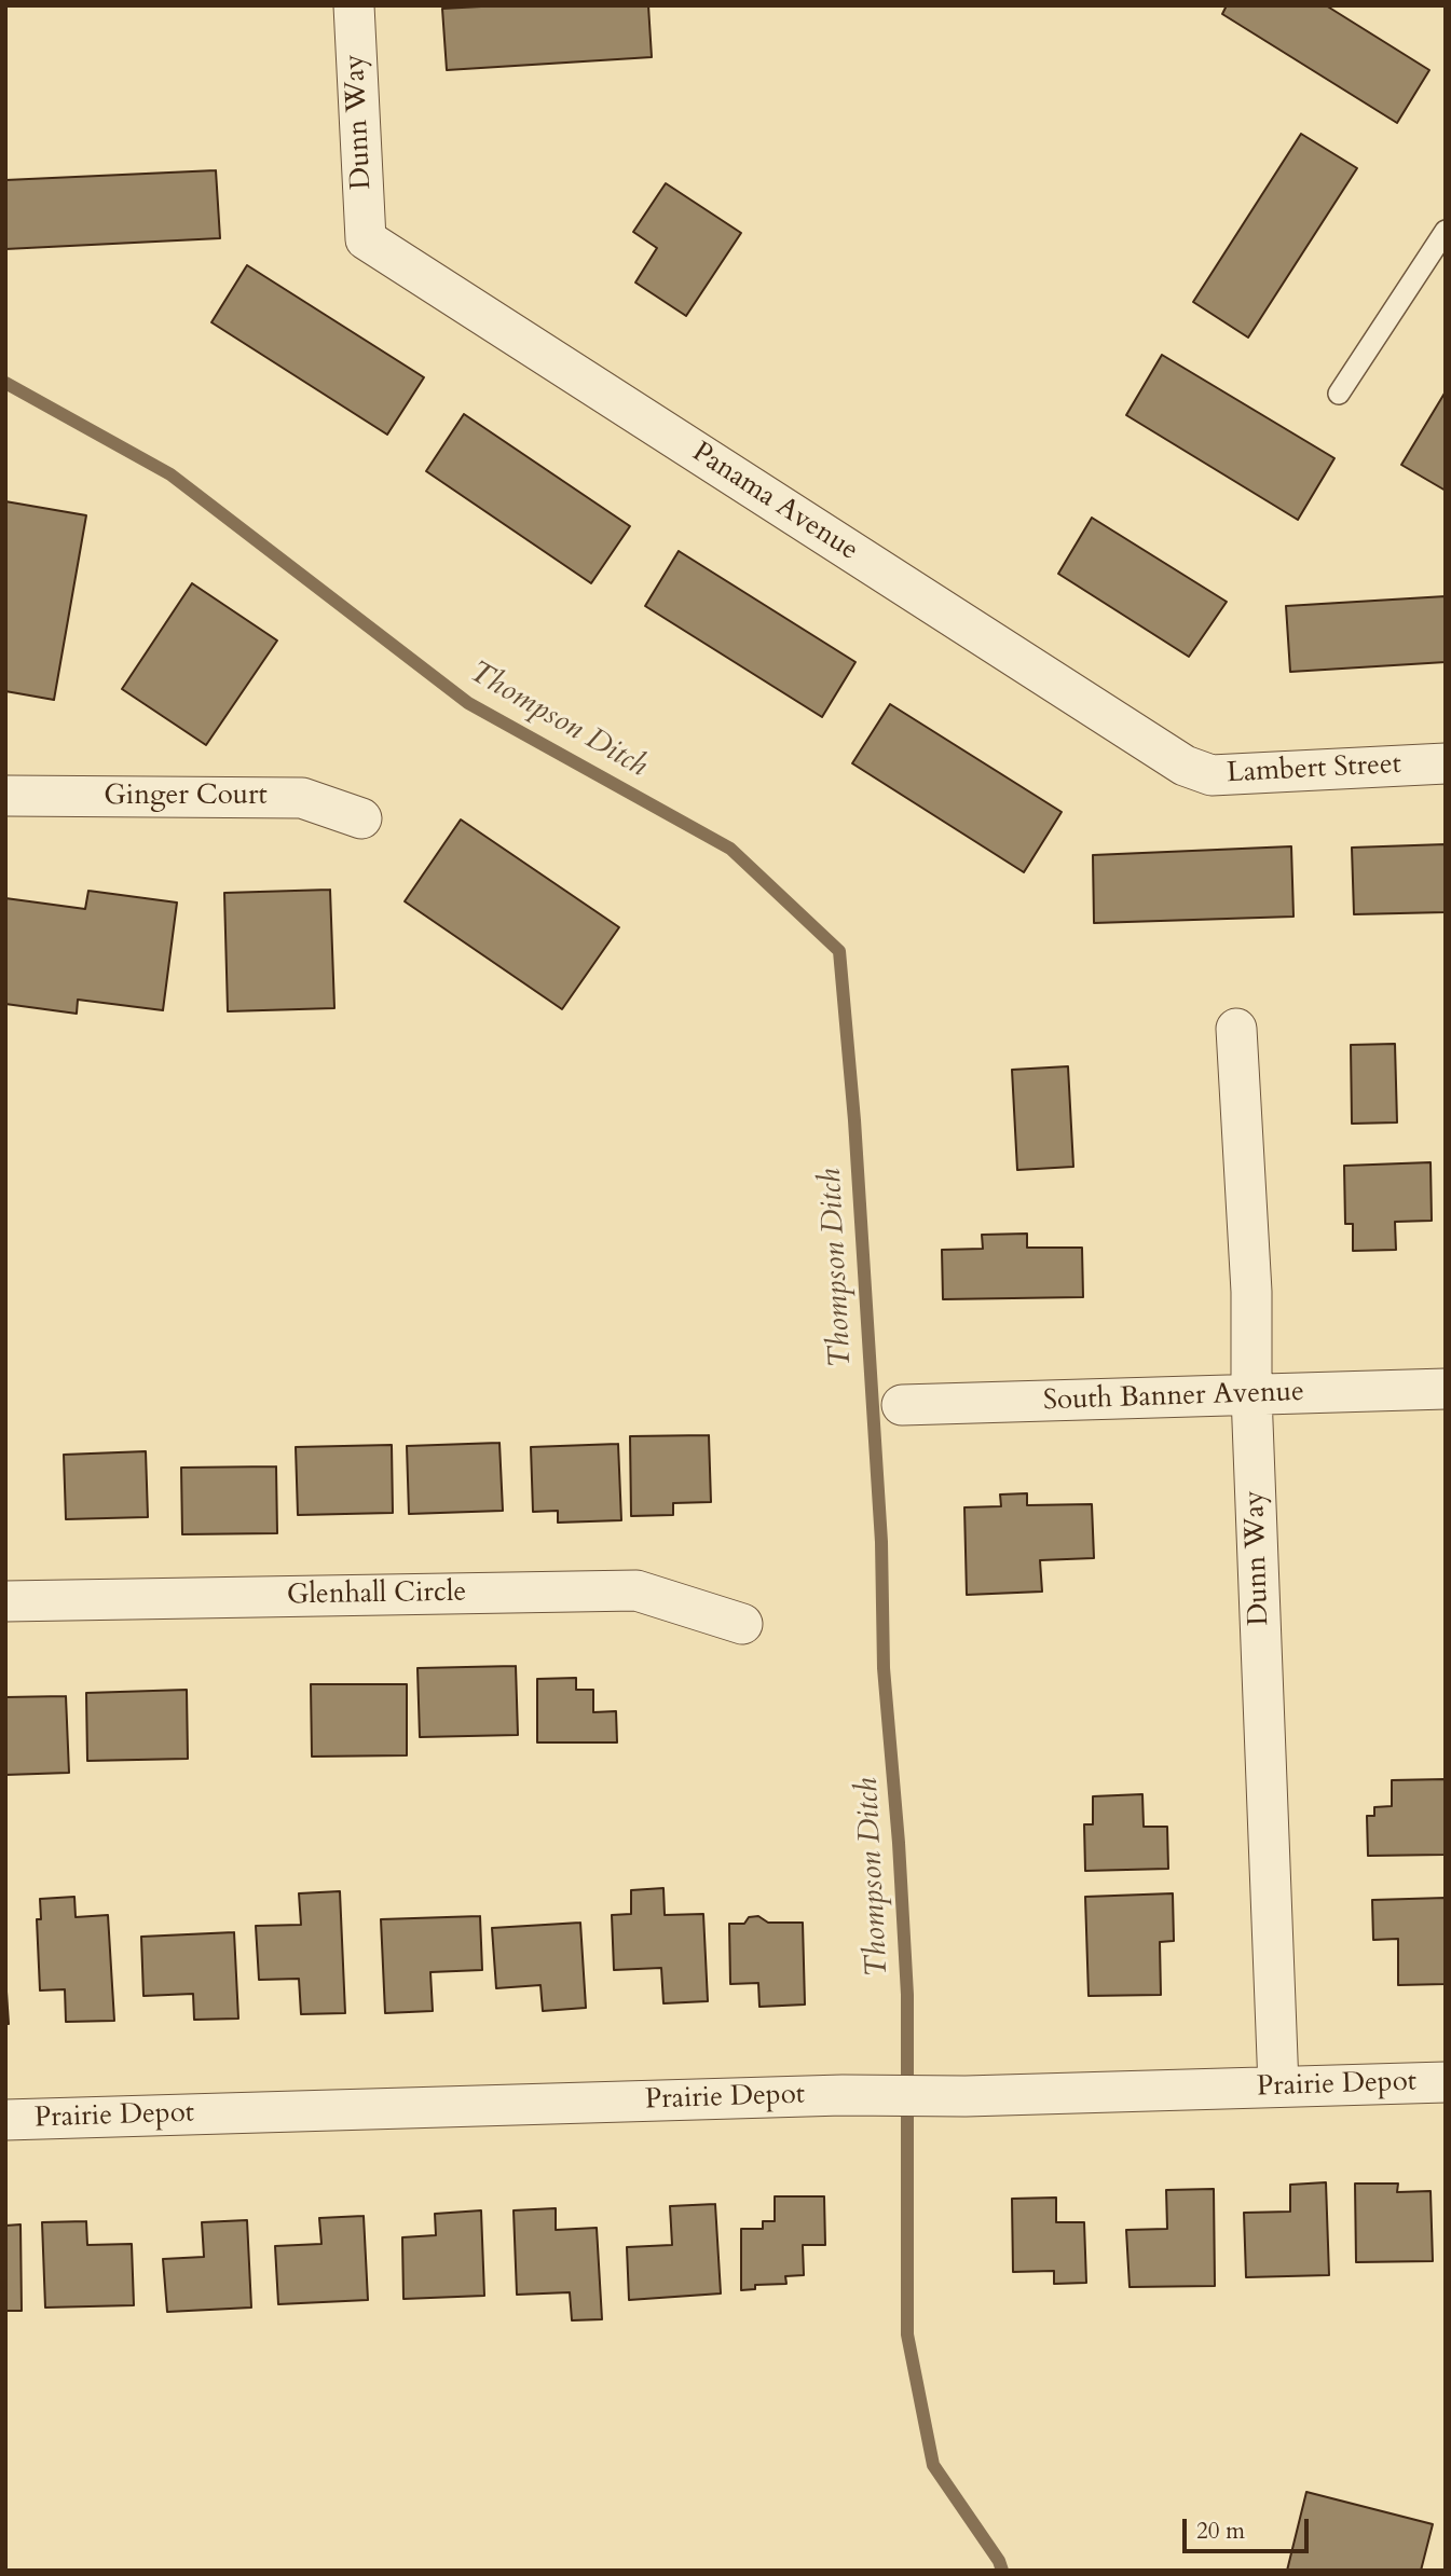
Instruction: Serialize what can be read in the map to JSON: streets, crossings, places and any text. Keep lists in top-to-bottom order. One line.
{"streets":{"street":["Dunn Way","Panama Avenue","Lambert Street","Ginger Court","South Banner Avenue","Glenhall Circle","Prairie Depot"]},"crossings":[["Dunn Way","Panama Avenue"],["Dunn Way","South Banner Avenue"],["Dunn Way","Prairie Depot"],["Panama Avenue","Lambert Street"]],"water":["Thompson Ditch"],"scale_bar":"20 m"}
